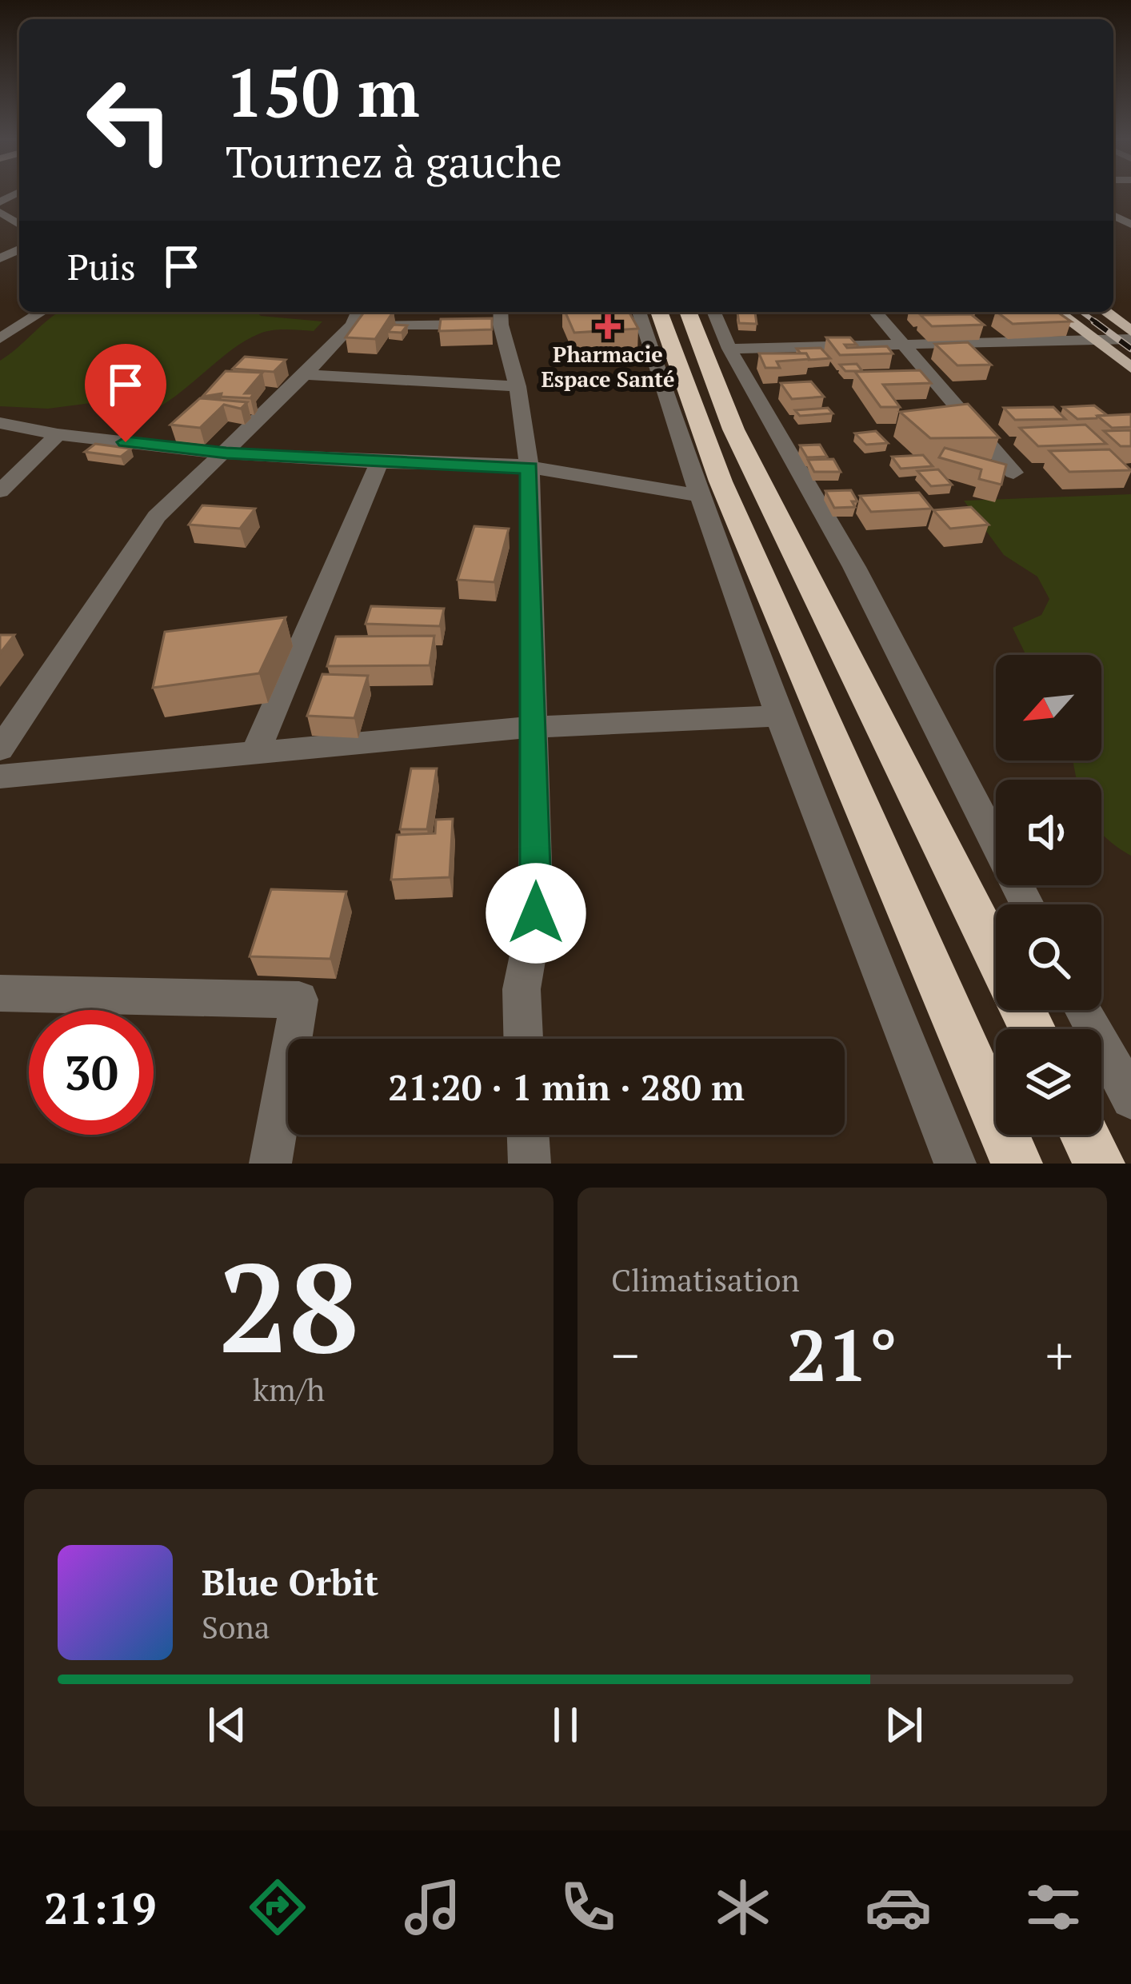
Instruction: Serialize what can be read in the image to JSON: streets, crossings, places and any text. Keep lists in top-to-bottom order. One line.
{"places":{"health":["Pharmacie Espace Santé"]},"north":"bottom left","page":{"turn":["150 m","Tournez à gauche"],"then":"Puis","limit":"30","trip":"21:20 · 1 min · 280 m","tile":[["28","km/h"],"Climatisation"],"heat":["−","21°","+"],"song":["Blue Orbit","Sona"],"tabs":"21:19"}}
